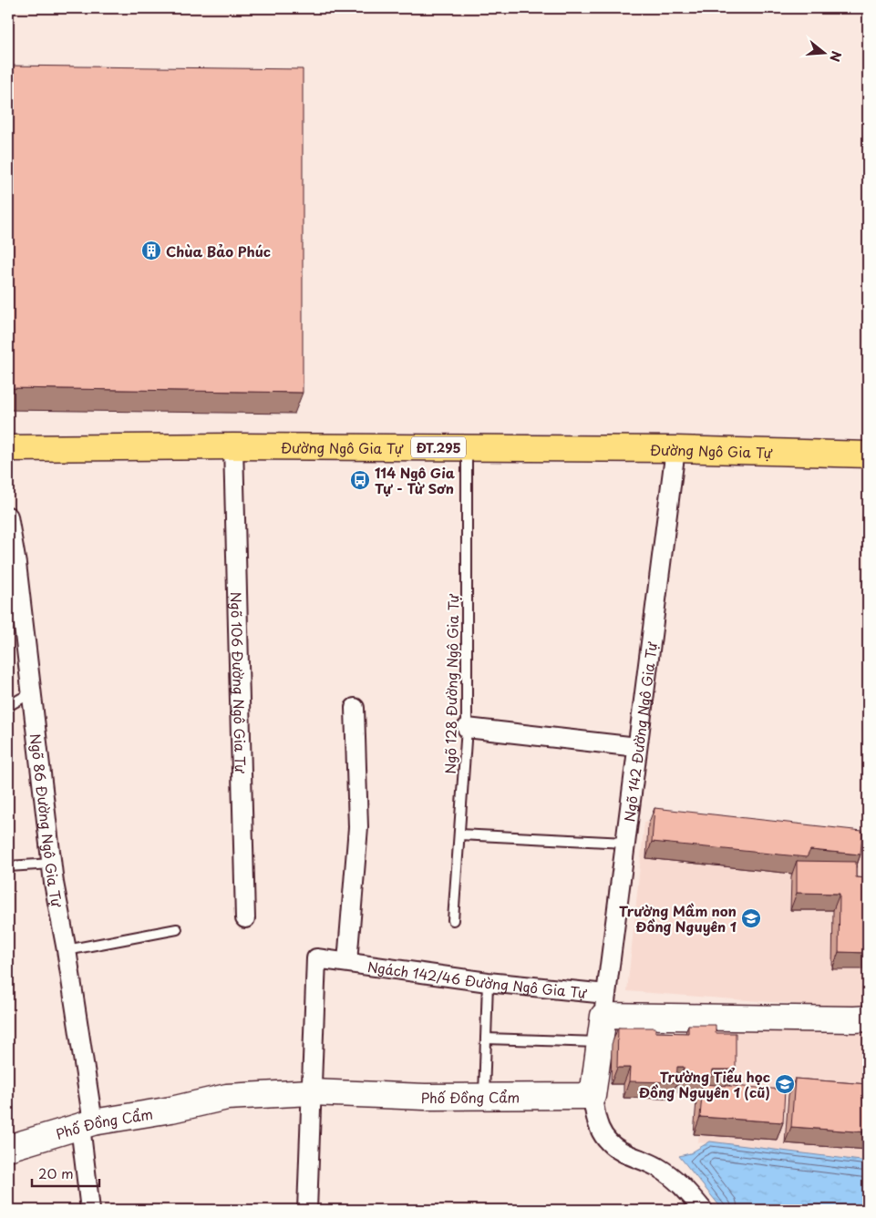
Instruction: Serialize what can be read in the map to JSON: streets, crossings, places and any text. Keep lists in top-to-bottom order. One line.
{"streets":{"main road":["Đường Ngô Gia Tự","ĐT.295"],"street":["Ngõ 106 Đường Ngô Gia Tự","Ngõ 142 Đường Ngô Gia Tự","Ngõ 86 Đường Ngô Gia Tự","Ngách 142/46 Đường Ngô Gia Tự","Phố Đồng Cẩm"],"lane":["Ngõ 128 Đường Ngô Gia Tự"]},"crossings":[["Đường Ngô Gia Tự","Ngõ 106 Đường Ngô Gia Tự"],["Đường Ngô Gia Tự","Ngõ 128 Đường Ngô Gia Tự"],["Đường Ngô Gia Tự","Ngõ 142 Đường Ngô Gia Tự"],["Ngõ 142 Đường Ngô Gia Tự","Ngách 142/46 Đường Ngô Gia Tự"],["Ngõ 86 Đường Ngô Gia Tự","Phố Đồng Cẩm"],["Ngách 142/46 Đường Ngô Gia Tự","Phố Đồng Cẩm"]],"places":{"building":["Chùa Bảo Phúc"],"bus stop":["114 Ngô Gia Tự - Từ Sơn"],"school or university":["Trường Mầm non Đồng Nguyên 1","Trường Tiểu học Đồng Nguyên 1 (cũ)"]},"scale_bar":"20 m","north":"right"}
